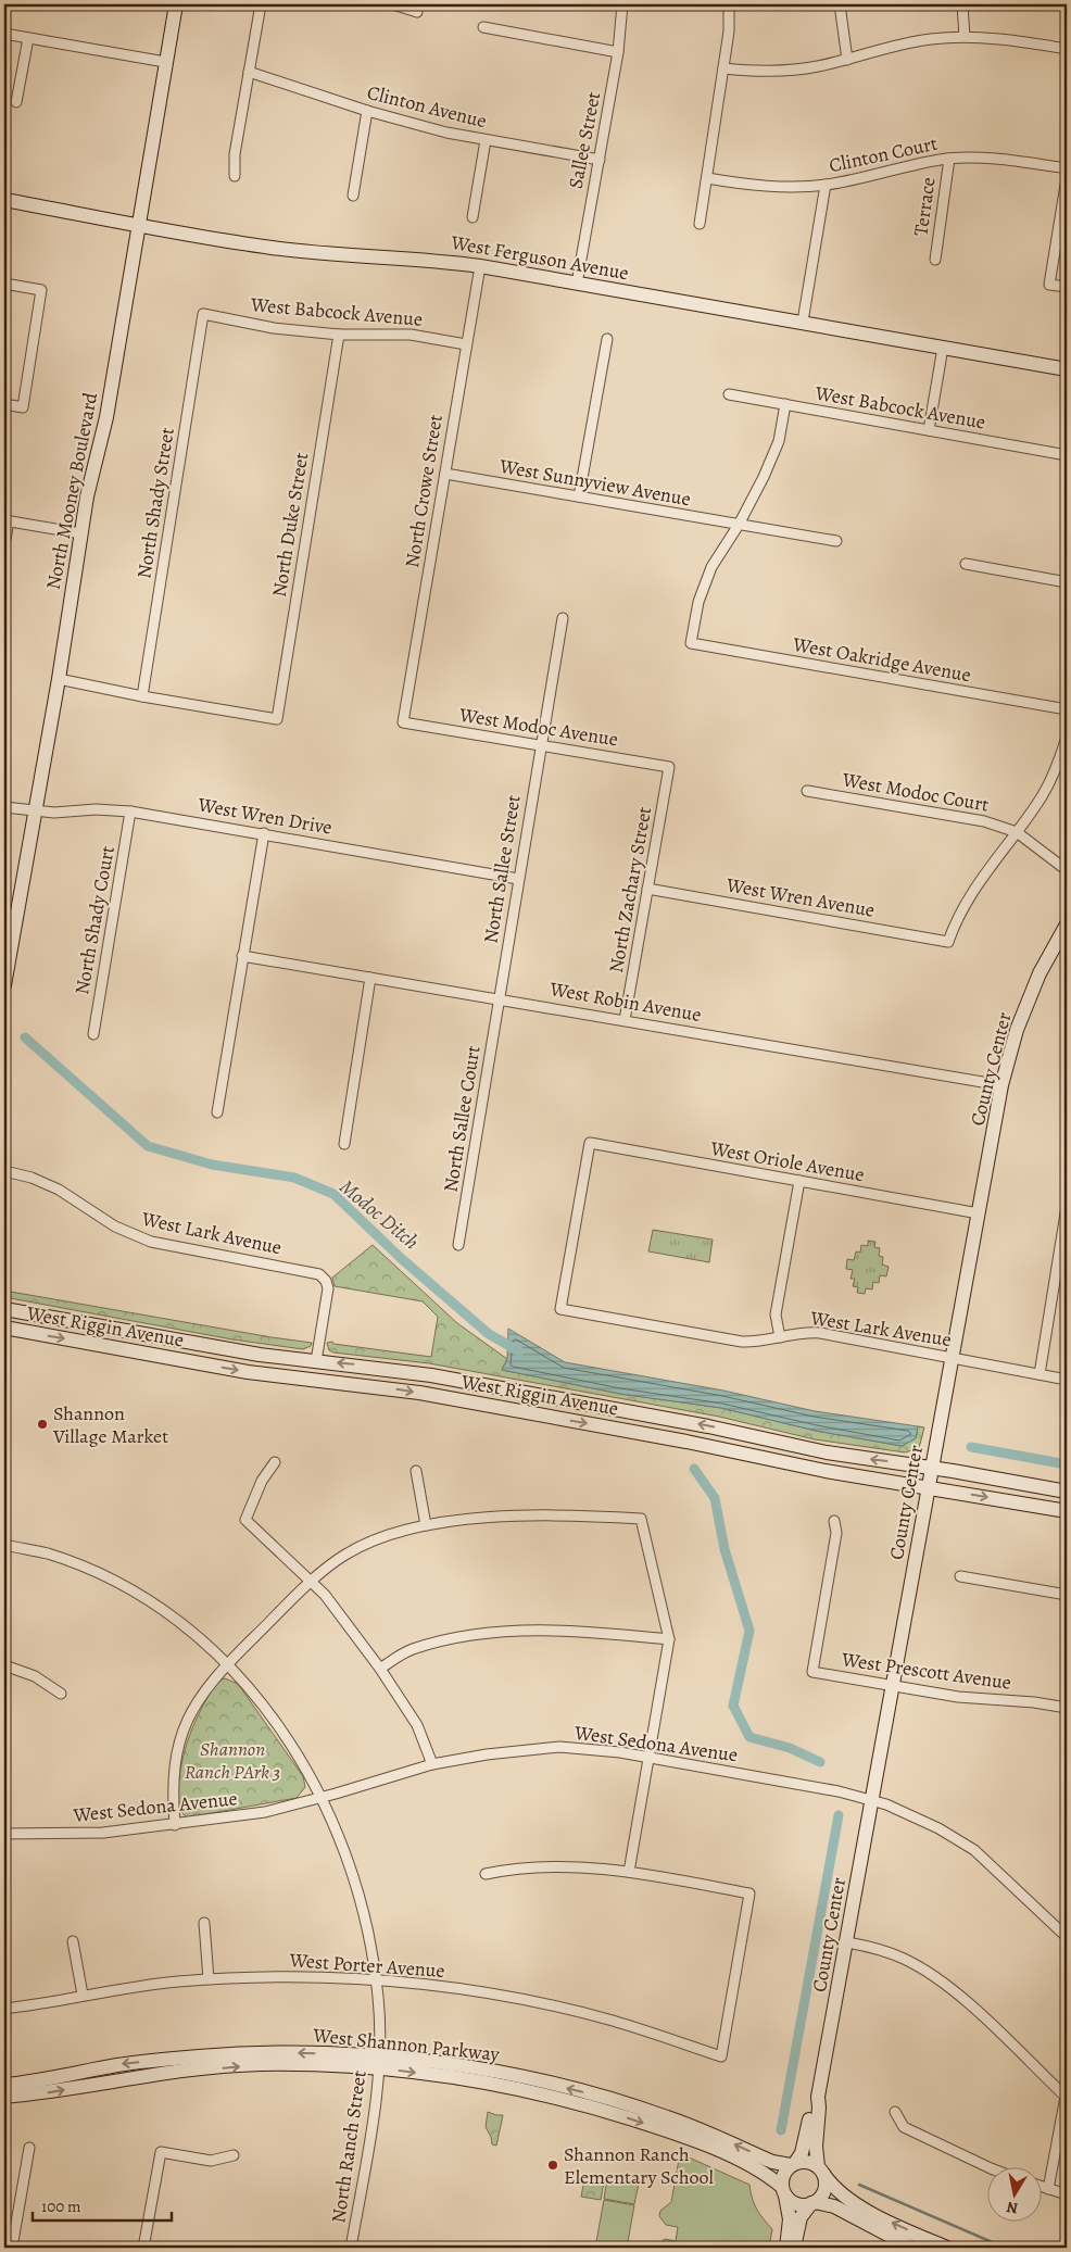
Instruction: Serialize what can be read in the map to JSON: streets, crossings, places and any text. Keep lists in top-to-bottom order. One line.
{"streets":{"street":["Clinton Avenue","Sallee Street","Clinton Court","Terrace","West Ferguson Avenue","West Babcock Avenue","West Sunnyview Avenue","North Mooney Boulevard","North Crowe Street","North Shady Street","North Duke Street","West Oakridge Avenue","West Modoc Avenue","West Modoc Court","West Wren Drive","North Sallee Street","North Zachary Street","West Wren Avenue","North Shady Court","West Robin Avenue","County Center","North Sallee Court","West Oriole Avenue","West Lark Avenue","West Riggin Avenue","West Prescott Avenue","West Sedona Avenue","West Porter Avenue","West Shannon Parkway","North Ranch Street"]},"crossings":[["Clinton Avenue","Sallee Street"],["Sallee Street","West Ferguson Avenue"],["Clinton Court","Terrace"],["West Ferguson Avenue","North Mooney Boulevard"],["West Ferguson Avenue","North Crowe Street"],["West Babcock Avenue","North Crowe Street"],["West Babcock Avenue","North Shady Street"],["West Babcock Avenue","North Duke Street"],["West Sunnyview Avenue","North Crowe Street"],["West Sunnyview Avenue","West Oakridge Avenue"],["North Mooney Boulevard","West Wren Drive"],["North Crowe Street","West Modoc Avenue"],["North Shady Street","North Duke Street"],["West Modoc Avenue","North Sallee Street"],["West Modoc Avenue","North Zachary Street"],["West Modoc Court","West Wren Avenue"],["West Wren Drive","North Sallee Street"],["West Wren Drive","North Shady Court"],["North Sallee Street","West Robin Avenue"],["North Sallee Street","North Sallee Court"],["North Zachary Street","West Wren Avenue"],["North Zachary Street","West Robin Avenue"],["West Robin Avenue","County Center"],["West Robin Avenue","North Sallee Court"],["County Center","West Oriole Avenue"],["County Center","West Lark Avenue"],["County Center","West Riggin Avenue"],["County Center","West Prescott Avenue"],["County Center","West Sedona Avenue"],["County Center","West Shannon Parkway"],["West Oriole Avenue","West Lark Avenue"],["West Lark Avenue","West Riggin Avenue"],["West Sedona Avenue","North Ranch Street"],["West Porter Avenue","North Ranch Street"],["West Shannon Parkway","North Ranch Street"]],"water":["Modoc Ditch"],"parks":["Shannon Ranch PArk 3"],"places":["Shannon Village Market","Shannon Ranch Elementary School"],"scale_bar":"100 m","north":"bottom"}
